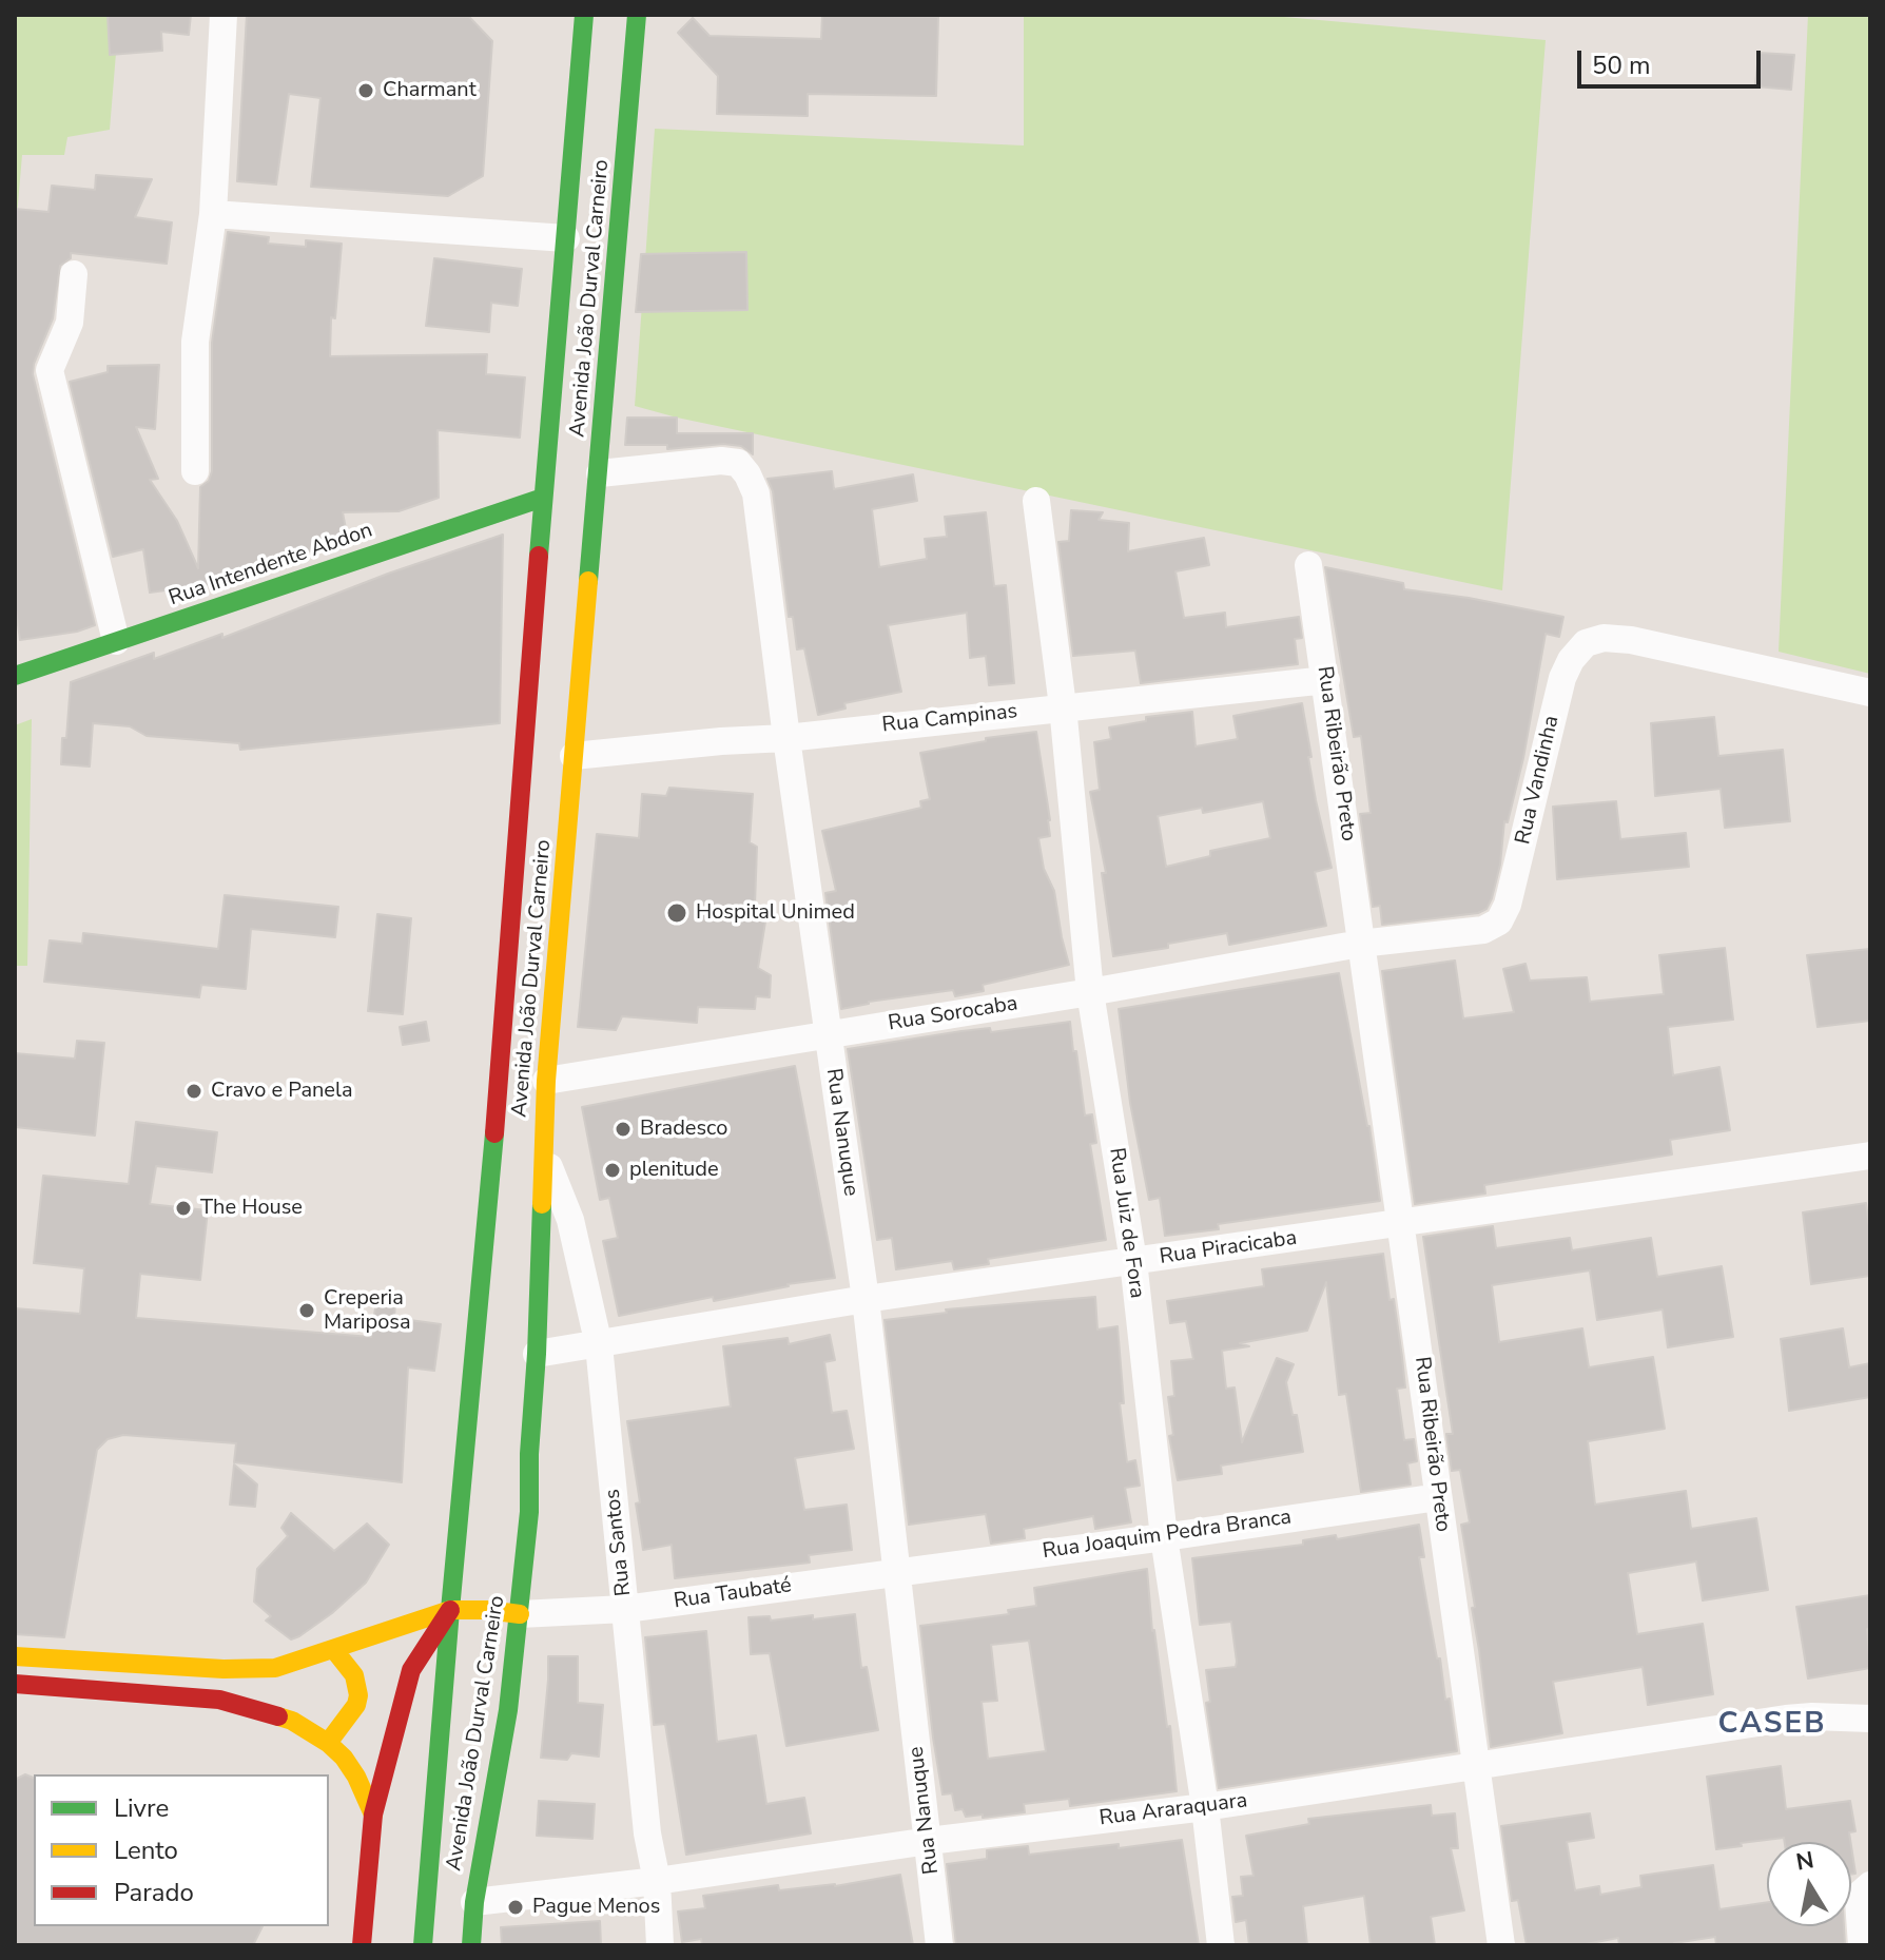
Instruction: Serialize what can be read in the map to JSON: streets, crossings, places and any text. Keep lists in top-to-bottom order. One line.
{"streets":{"main road":["Avenida João Durval Carneiro","Rua Intendente Abdon"],"street":["Rua Campinas","Rua Ribeirão Preto","Rua Vandinha","Rua Sorocaba","Rua Nanuque","Rua Juiz de Fora","Rua Piracicaba","Rua Joaquim Pedra Branca","Rua Santos","Rua Taubaté","Rua Araraquara"]},"crossings":[["Avenida João Durval Carneiro","Rua Intendente Abdon"],["Avenida João Durval Carneiro","Rua Campinas"],["Avenida João Durval Carneiro","Rua Sorocaba"],["Avenida João Durval Carneiro","Rua Nanuque"],["Avenida João Durval Carneiro","Rua Piracicaba"],["Avenida João Durval Carneiro","Rua Santos"],["Avenida João Durval Carneiro","Rua Taubaté"],["Avenida João Durval Carneiro","Rua Araraquara"],["Rua Campinas","Rua Ribeirão Preto"],["Rua Campinas","Rua Nanuque"],["Rua Campinas","Rua Juiz de Fora"],["Rua Ribeirão Preto","Rua Vandinha"],["Rua Ribeirão Preto","Rua Sorocaba"],["Rua Ribeirão Preto","Rua Piracicaba"],["Rua Ribeirão Preto","Rua Joaquim Pedra Branca"],["Rua Ribeirão Preto","Rua Araraquara"],["Rua Vandinha","Rua Sorocaba"],["Rua Sorocaba","Rua Nanuque"],["Rua Sorocaba","Rua Juiz de Fora"],["Rua Nanuque","Rua Piracicaba"],["Rua Nanuque","Rua Joaquim Pedra Branca"],["Rua Nanuque","Rua Taubaté"],["Rua Nanuque","Rua Araraquara"],["Rua Juiz de Fora","Rua Piracicaba"],["Rua Juiz de Fora","Rua Joaquim Pedra Branca"],["Rua Juiz de Fora","Rua Araraquara"],["Rua Piracicaba","Rua Santos"],["Rua Joaquim Pedra Branca","Rua Taubaté"],["Rua Santos","Rua Taubaté"],["Rua Santos","Rua Araraquara"]],"districts":["CASEB"],"places":["Charmant","Hospital Unimed","Cravo e Panela","Bradesco","plenitude","The House","Creperia Mariposa","Pague Menos"],"legend":["Livre","Lento","Parado"],"scale_bar":"50 m","north":"top"}
